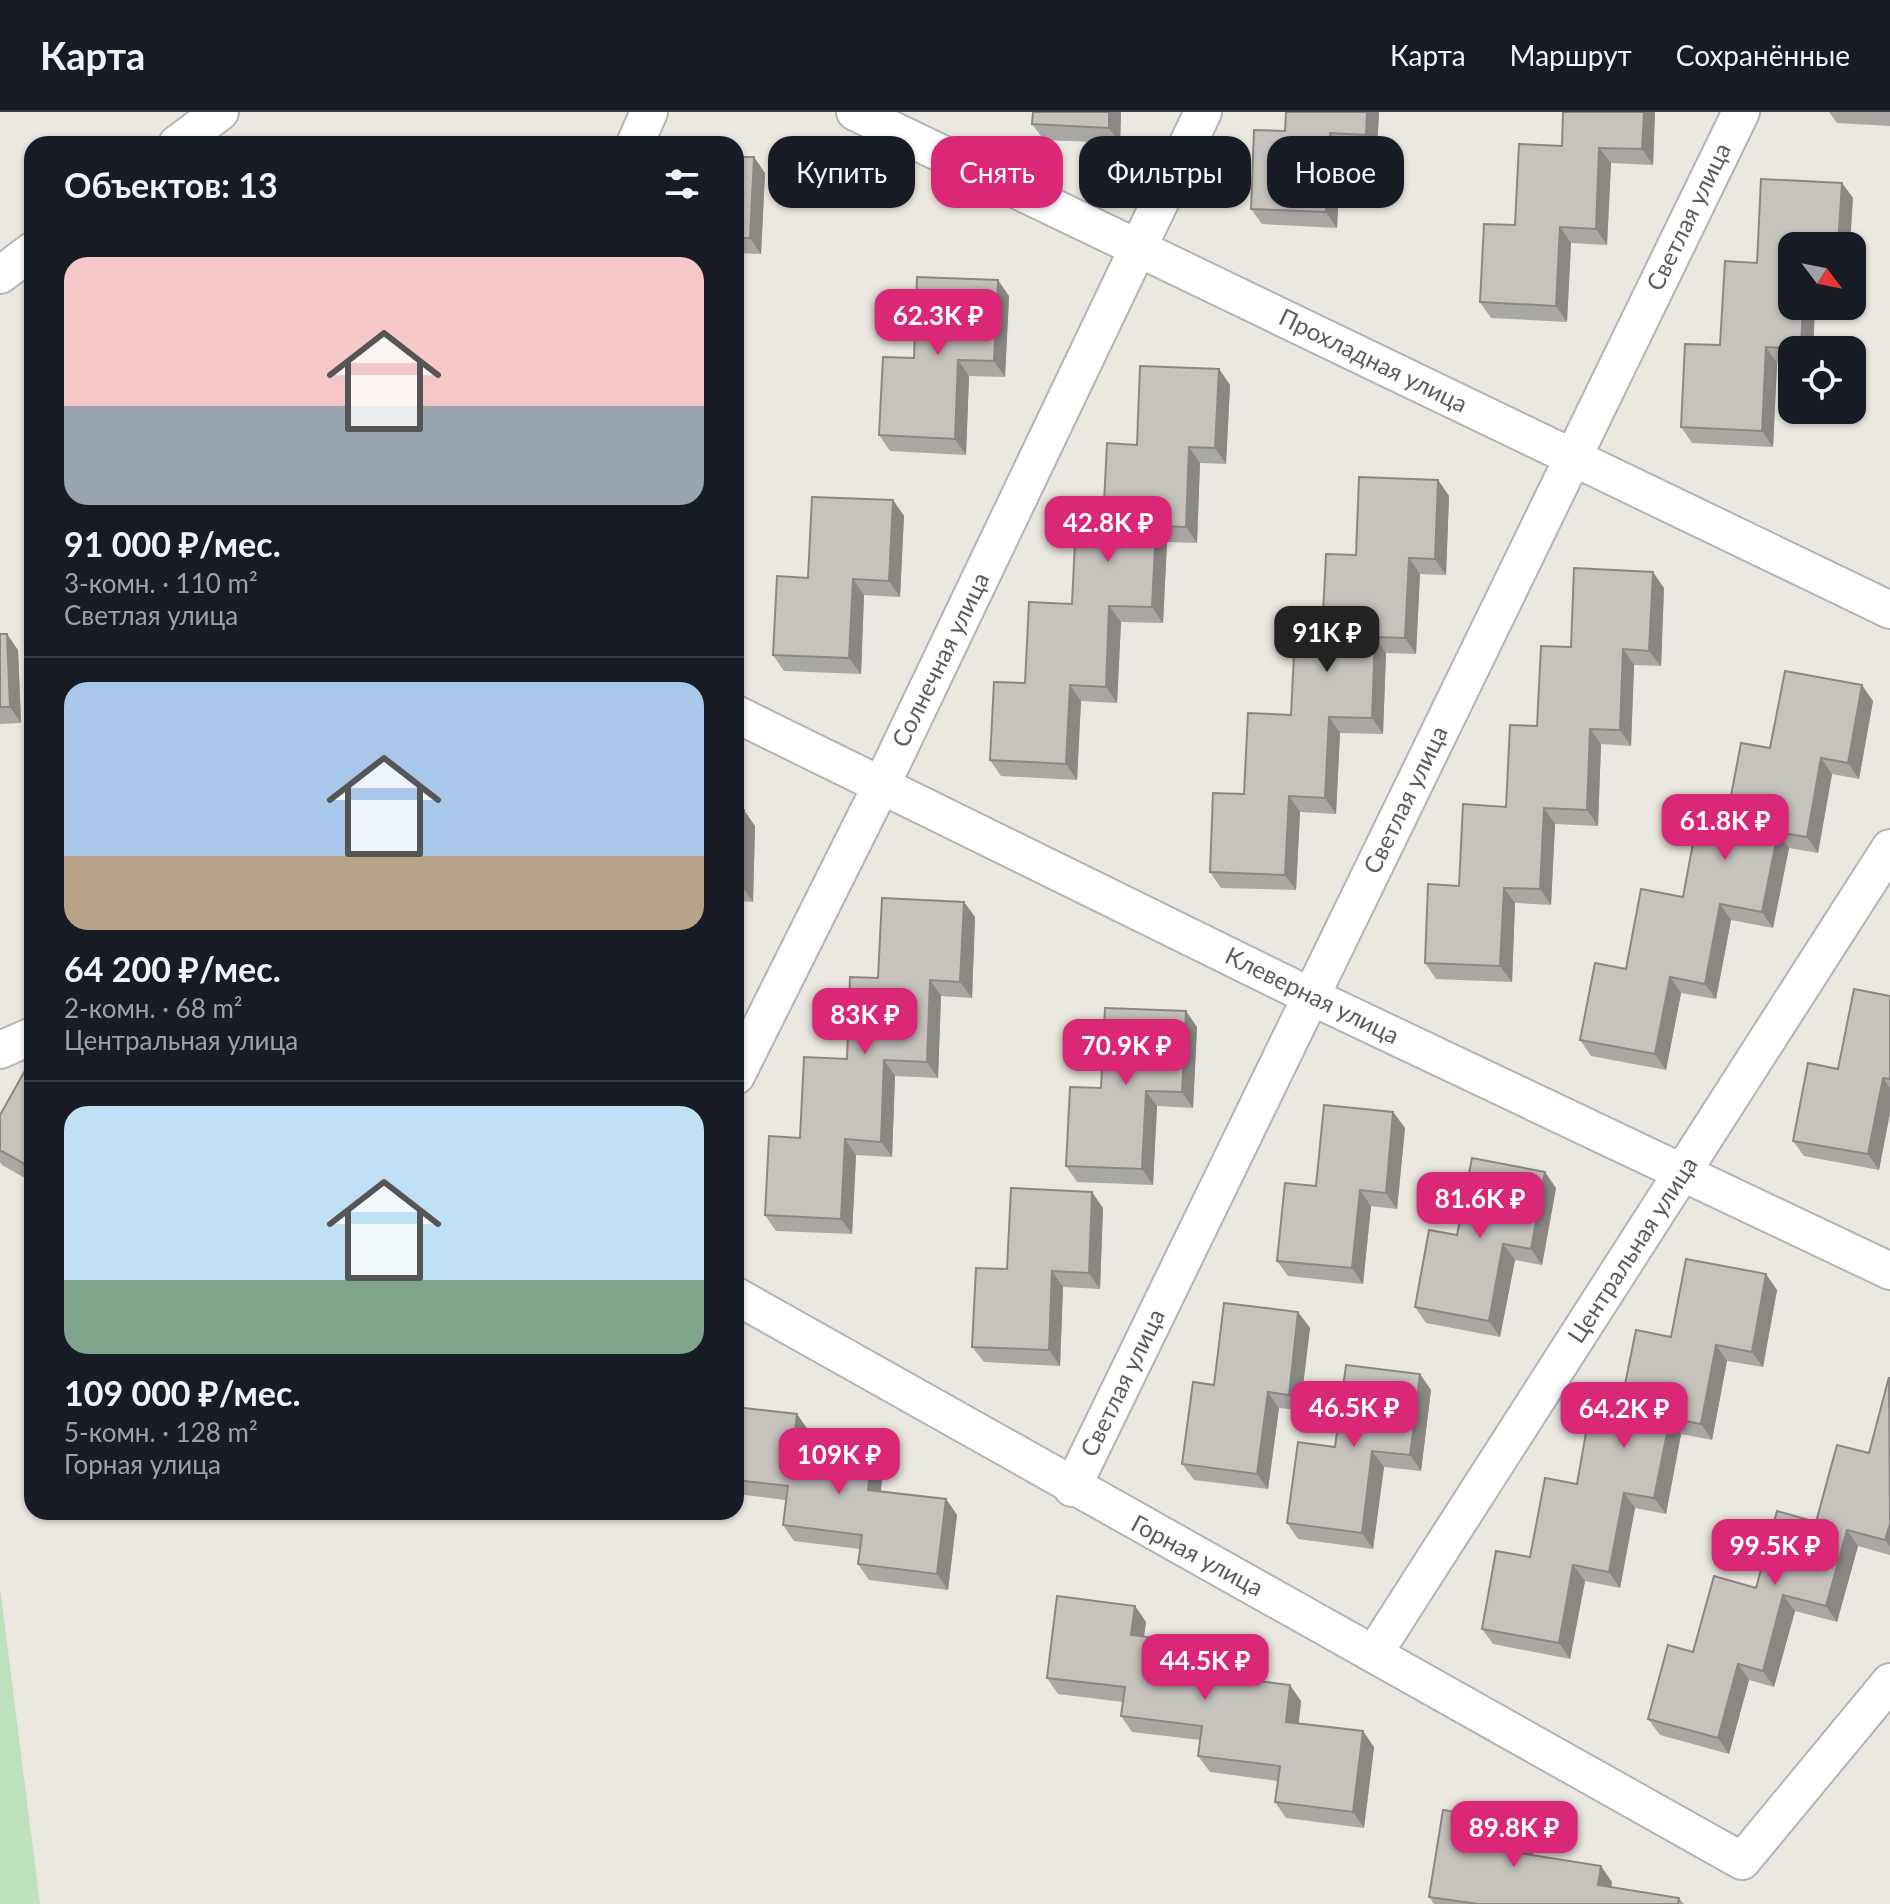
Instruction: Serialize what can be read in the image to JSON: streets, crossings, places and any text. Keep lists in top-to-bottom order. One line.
{"streets":{"street":["Светлая улица","Прохладная улица","Солнечная улица","Клеверная улица","Центральная улица","Горная улица"]},"crossings":[["Светлая улица","Прохладная улица"],["Светлая улица","Клеверная улица"],["Светлая улица","Горная улица"],["Прохладная улица","Солнечная улица"],["Солнечная улица","Клеверная улица"],["Клеверная улица","Центральная улица"],["Центральная улица","Горная улица"]],"north":"bottom right","page":{"header":"Карта","nav":["Карта","Маршрут","Сохранённые"],"chip":["Купить","Снять","Фильтры","Новое"],"heading":"Объектов: 13","list":[{"name":"91 000 ₽/мес.","note":"3-комн. · 110 m² · Светлая улица"},{"name":"64 200 ₽/мес.","note":"2-комн. · 68 m² · Центральная улица"},{"name":"109 000 ₽/мес.","note":"5-комн. · 128 m² · Горная улица"}],"price":["62.3K ₽","42.8K ₽","91K ₽","61.8K ₽","83K ₽","70.9K ₽","81.6K ₽","46.5K ₽","64.2K ₽","109K ₽","99.5K ₽","44.5K ₽","89.8K ₽"]}}
